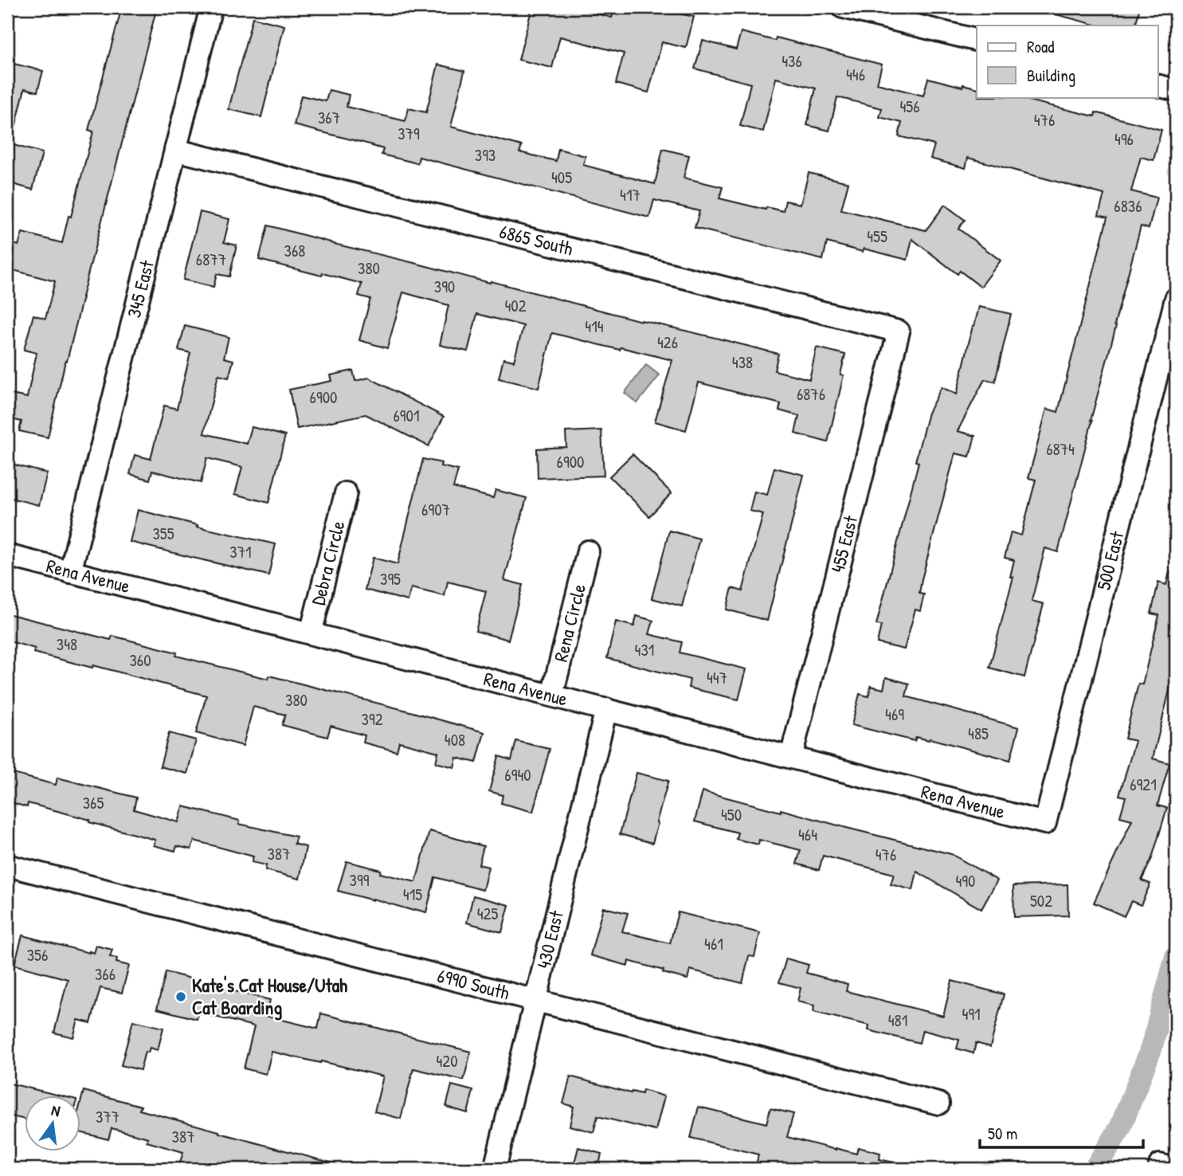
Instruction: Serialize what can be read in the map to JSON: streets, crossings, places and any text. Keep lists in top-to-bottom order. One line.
{"streets":{"street":["6865 South","345 East","455 East","500 East","Debra Circle","Rena Avenue","Rena Circle","430 East","6990 South"]},"crossings":[["6865 South","345 East"],["6865 South","455 East"],["345 East","Rena Avenue"],["455 East","Rena Avenue"],["500 East","Rena Avenue"],["Debra Circle","Rena Avenue"],["Rena Avenue","Rena Circle"],["Rena Avenue","430 East"],["430 East","6990 South"]],"places":["Kate's Cat House/Utah Cat Boarding"],"house_numbers":["436","446","456","367","476","379","496","393","405","417","6836","455","368","6877","380","390","402","414","426","438","6876","6900","6901","6874","6900","6907","355","371","395","348","431","360","447","380","469","392","485","408","6940","6921","365","450","464","387","476","399","490","415","502","425","461","356","366","491","481","420","377","387"],"legend":["Road","Building"],"scale_bar":"50 m","north":"top"}
